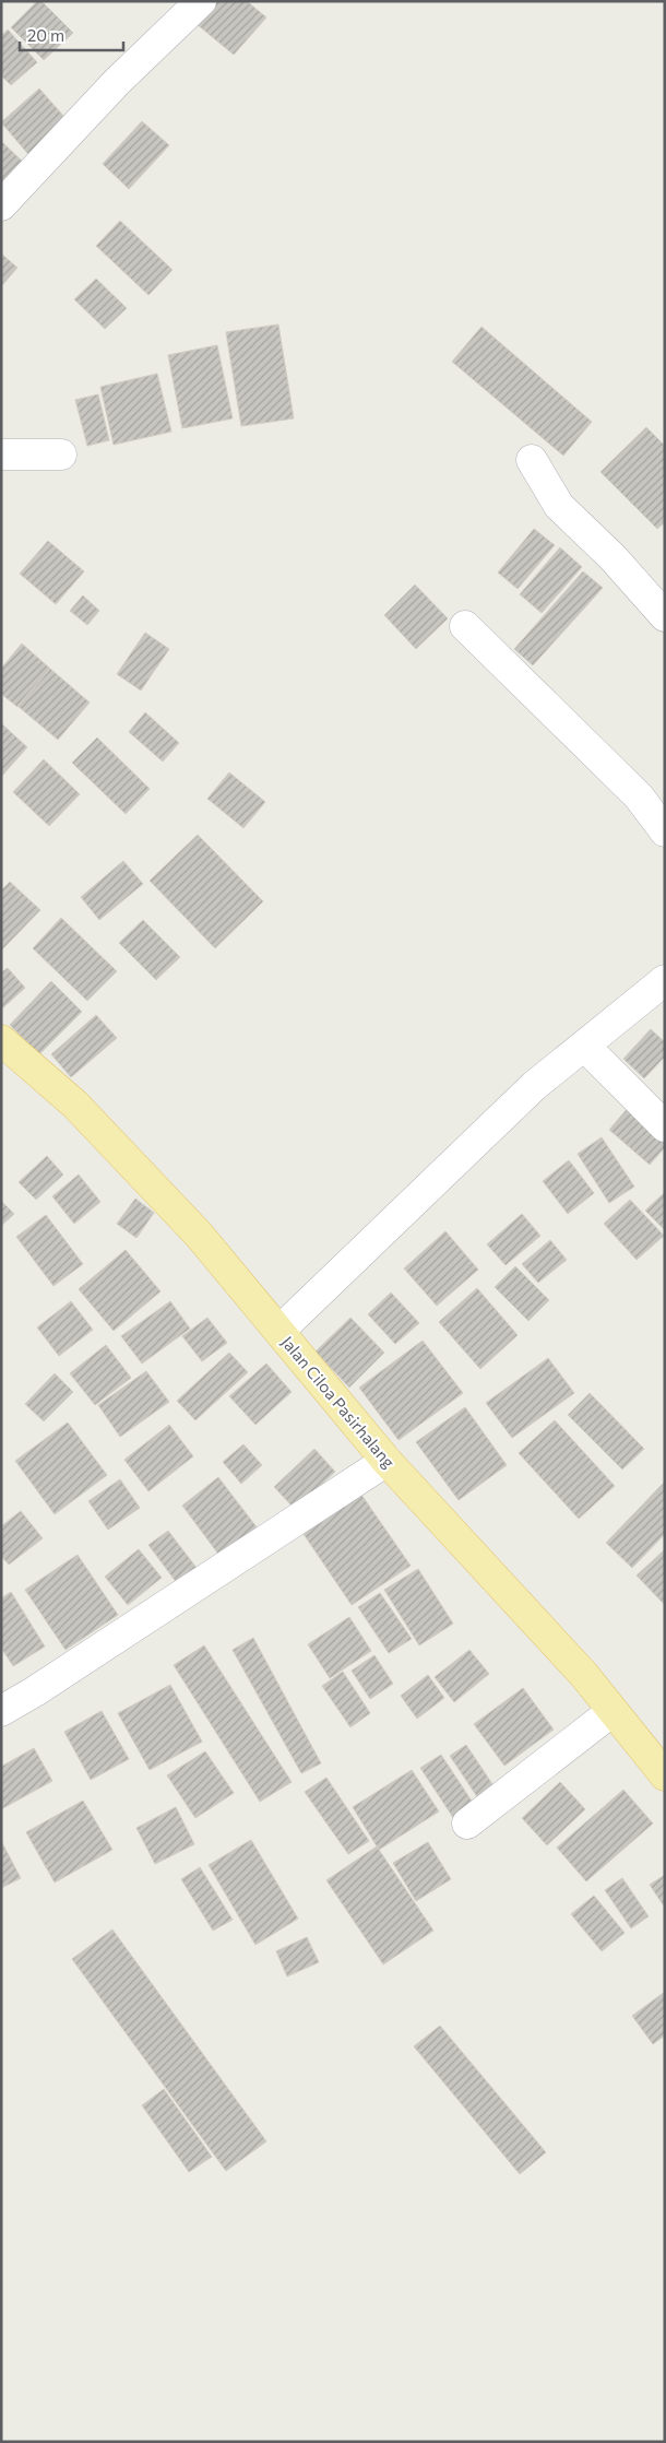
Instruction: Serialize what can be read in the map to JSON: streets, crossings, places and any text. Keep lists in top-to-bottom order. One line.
{"streets":{"main road":["Jalan Ciloa Pasirhalang"]},"scale_bar":"20 m"}
